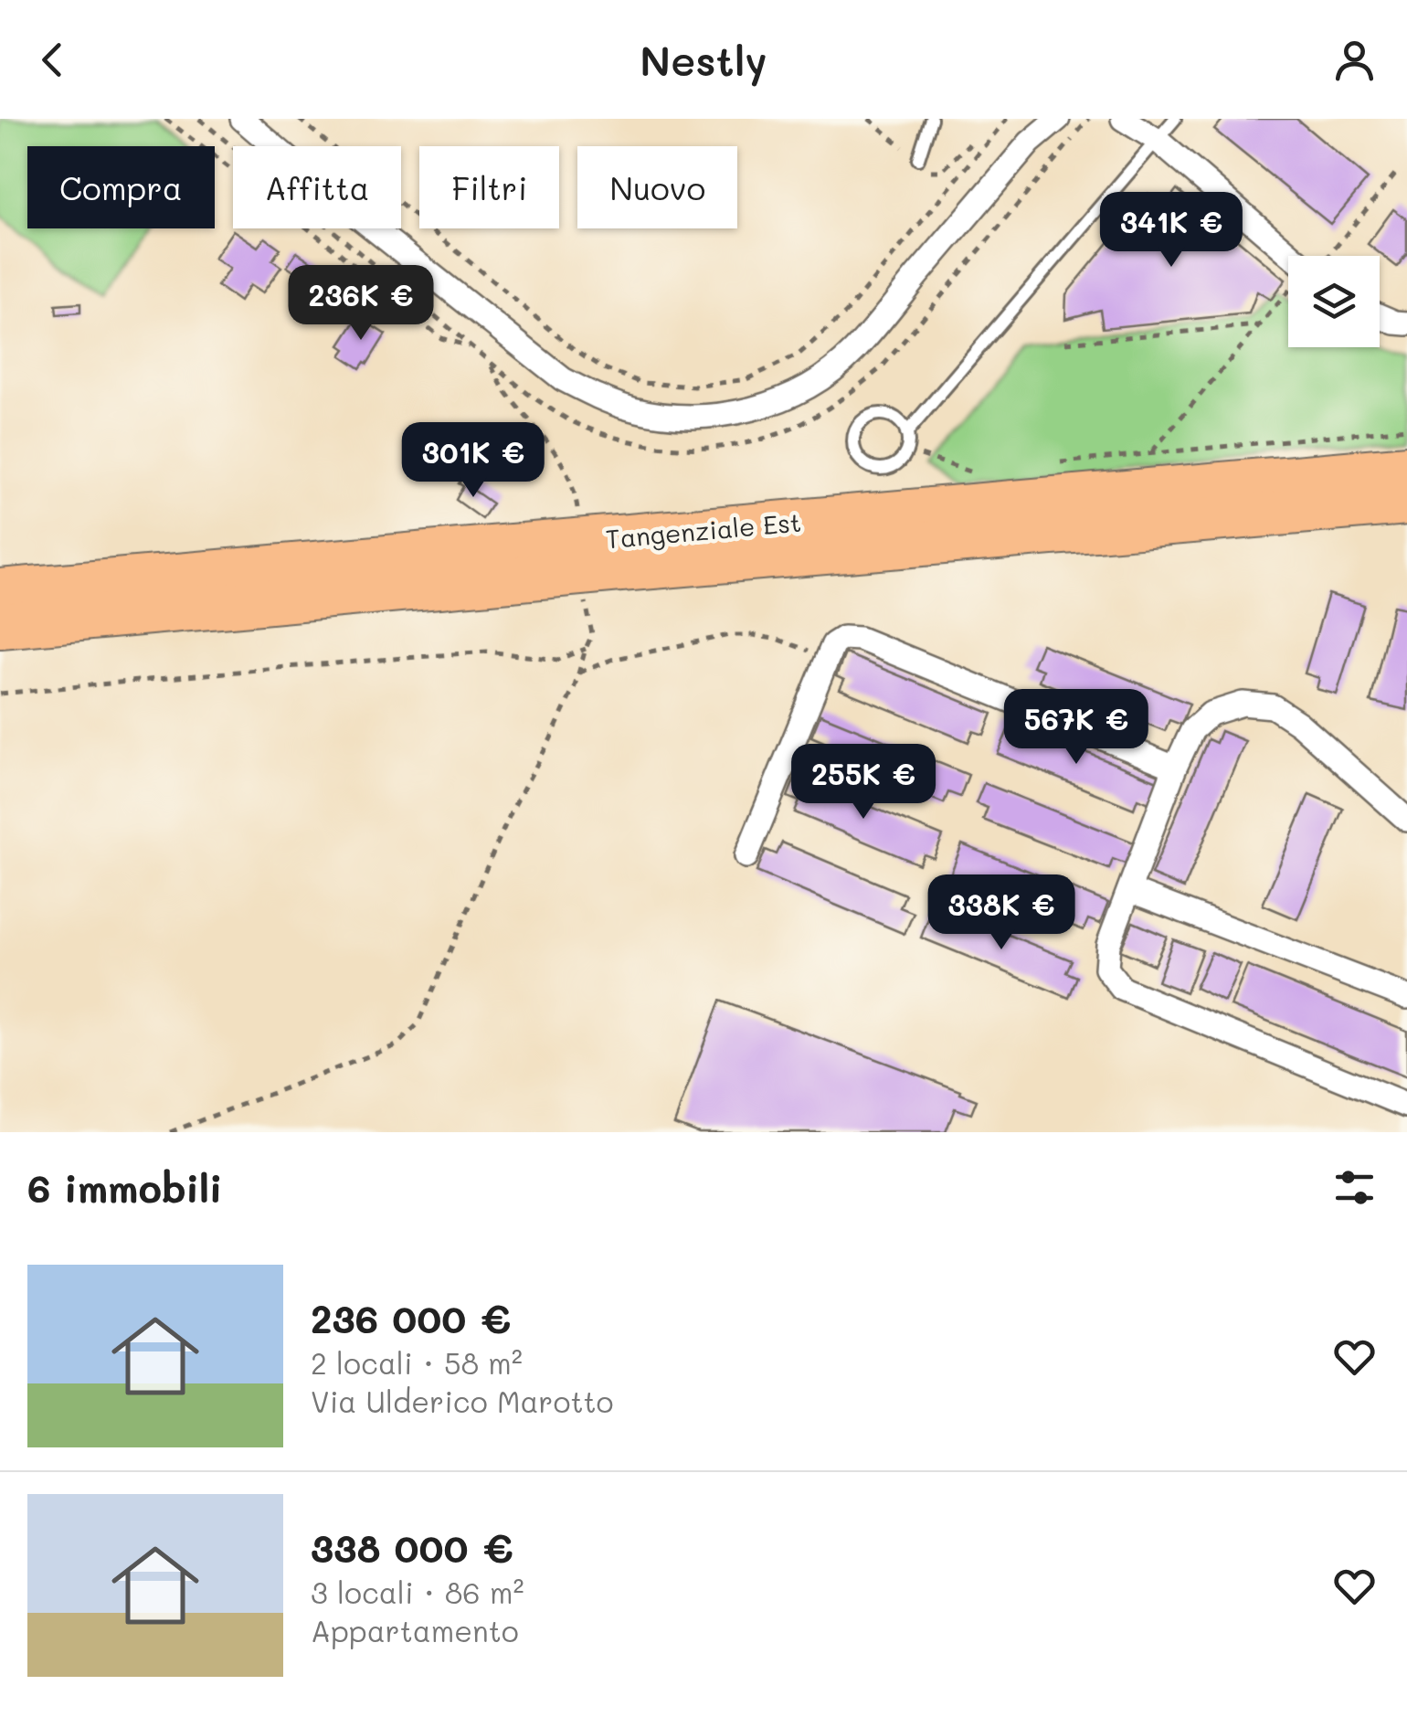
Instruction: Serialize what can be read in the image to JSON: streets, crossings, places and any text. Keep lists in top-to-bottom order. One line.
{"streets":{"highway":["Tangenziale Est"]},"page":{"header":"Nestly","chip":["Compra","Affitta","Filtri","Nuovo"],"price":["341K €","236K €","301K €","567K €","255K €","338K €"],"heading":"6 immobili","list":[{"name":"236 000 €","note":"2 locali · 58 m² · Via Ulderico Marotto"},{"name":"338 000 €","note":"3 locali · 86 m² · Appartamento"}]}}
